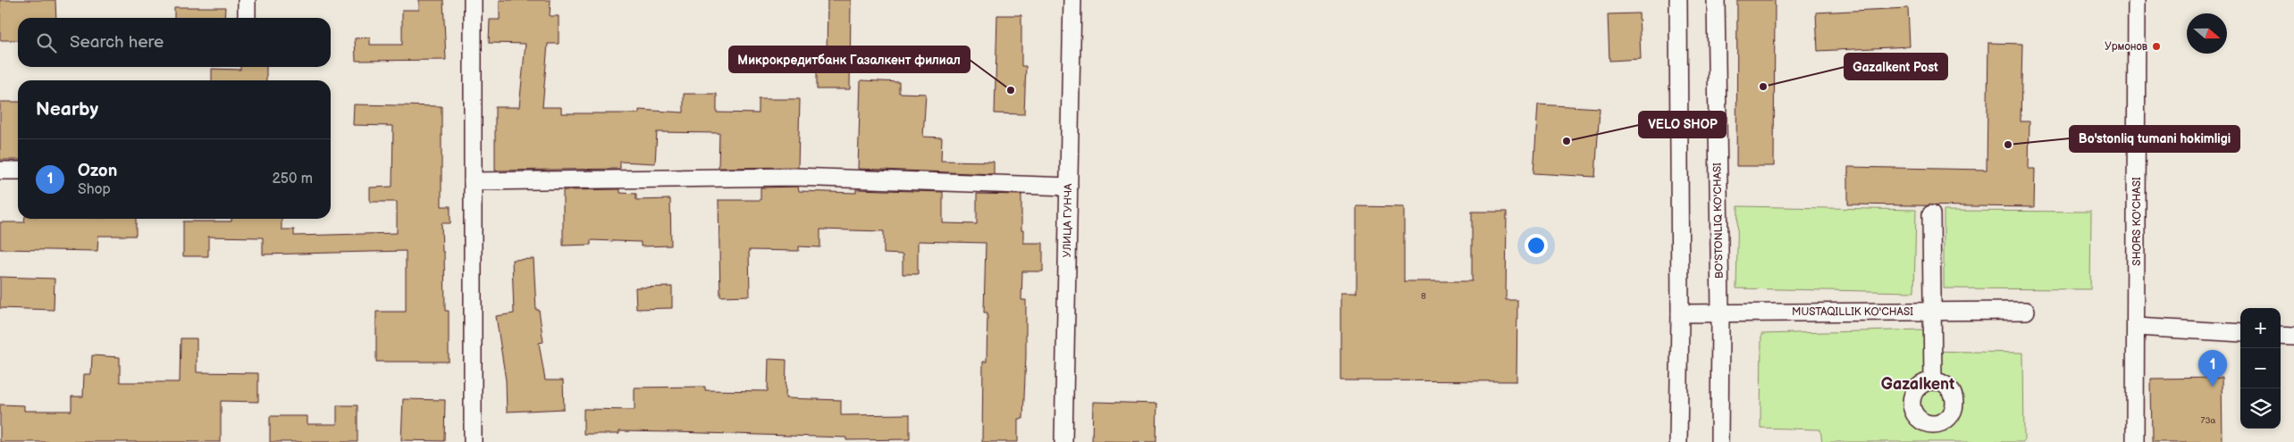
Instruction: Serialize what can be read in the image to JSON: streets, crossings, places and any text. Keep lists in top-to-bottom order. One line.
{"streets":{"street":["УЛИЦА ГУНЧА","BO'STONLIQ KO'CHASI","SHORS KO'CHASI","MUSTAQILLIK KO'CHASI"]},"crossings":[["BO'STONLIQ KO'CHASI","MUSTAQILLIK KO'CHASI"]],"districts":["Gazalkent"],"places":["Урмонов","Gazalkent Post","Микрокредитбанк Газалкент филиал","VELO SHOP","Bo'stonliq tumani hokimligi"],"house_numbers":["8","73а"],"north":"right","page":{"search":"Search here","heading":"Nearby","list":[{"mark":"1","name":"Ozon","note":"Shop","value":"250 m"}],"map_buttons":["+","−"],"pins":"1"}}
